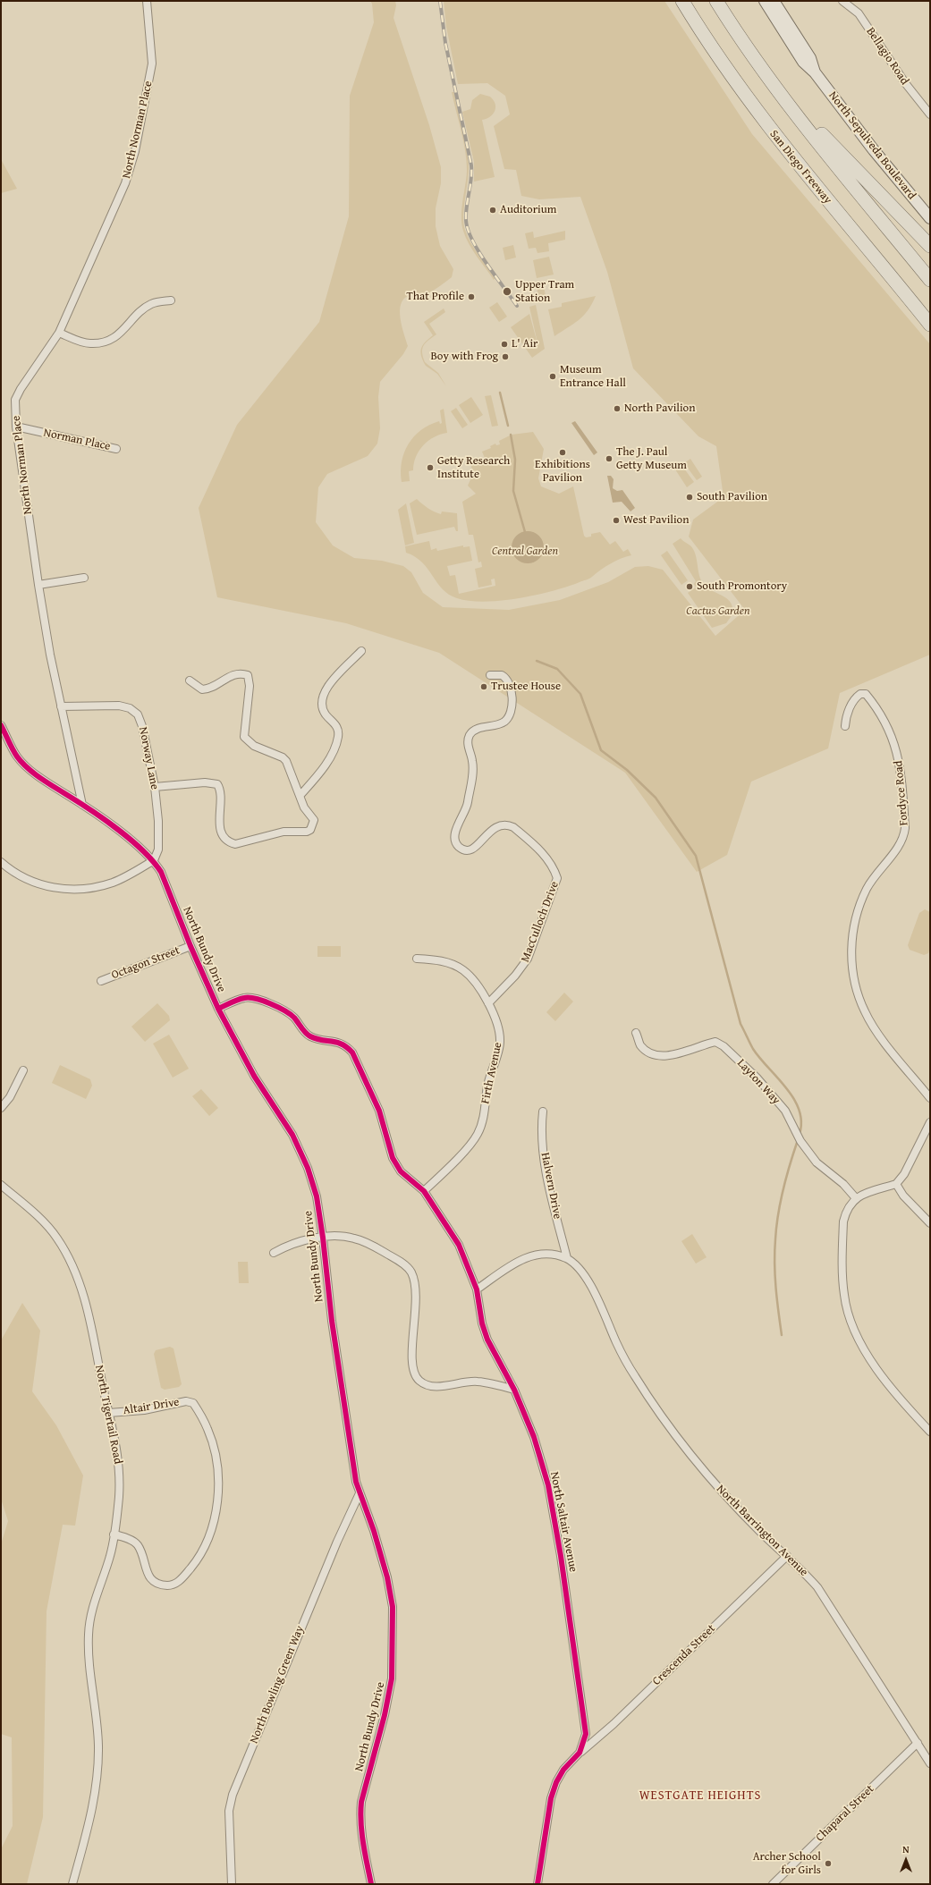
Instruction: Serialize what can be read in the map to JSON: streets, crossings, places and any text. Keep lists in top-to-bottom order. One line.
{"streets":{"highway":["San Diego Freeway"],"main road":["North Sepulveda Boulevard"],"street":["Bellagio Road","North Norman Place","Norman Place","Norway Lane","Fordyce Road","MacCulloch Drive","North Bundy Drive","Octagon Street","Firth Avenue","Layton Way","Halvern Drive","Altair Drive","North Tigertail Road","North Saltair Avenue","North Barrington Avenue","Crescenda Street","North Bowling Green Way","Chaparal Street"]},"crossings":[["North Norman Place","Norman Place"],["North Norman Place","Norway Lane"],["North Norman Place","North Bundy Drive"],["Norway Lane","North Bundy Drive"],["MacCulloch Drive","Firth Avenue"],["North Bundy Drive","Octagon Street"],["North Bundy Drive","North Saltair Avenue"],["North Bundy Drive","North Bowling Green Way"],["Firth Avenue","North Saltair Avenue"],["Halvern Drive","North Barrington Avenue"],["Altair Drive","North Tigertail Road"],["North Saltair Avenue","Crescenda Street"],["North Barrington Avenue","Crescenda Street"],["North Barrington Avenue","Chaparal Street"]],"districts":["WESTGATE HEIGHTS"],"parks":["Central Garden","Cactus Garden"],"places":["Auditorium","Upper Tram Station","That Profile","L' Air","Boy with Frog","Museum Entrance Hall","North Pavilion","Exhibitions Pavilion","The J. Paul Getty Museum","Getty Research Institute","South Pavilion","West Pavilion","South Promontory","Trustee House","Archer School for Girls"],"north":"top"}
